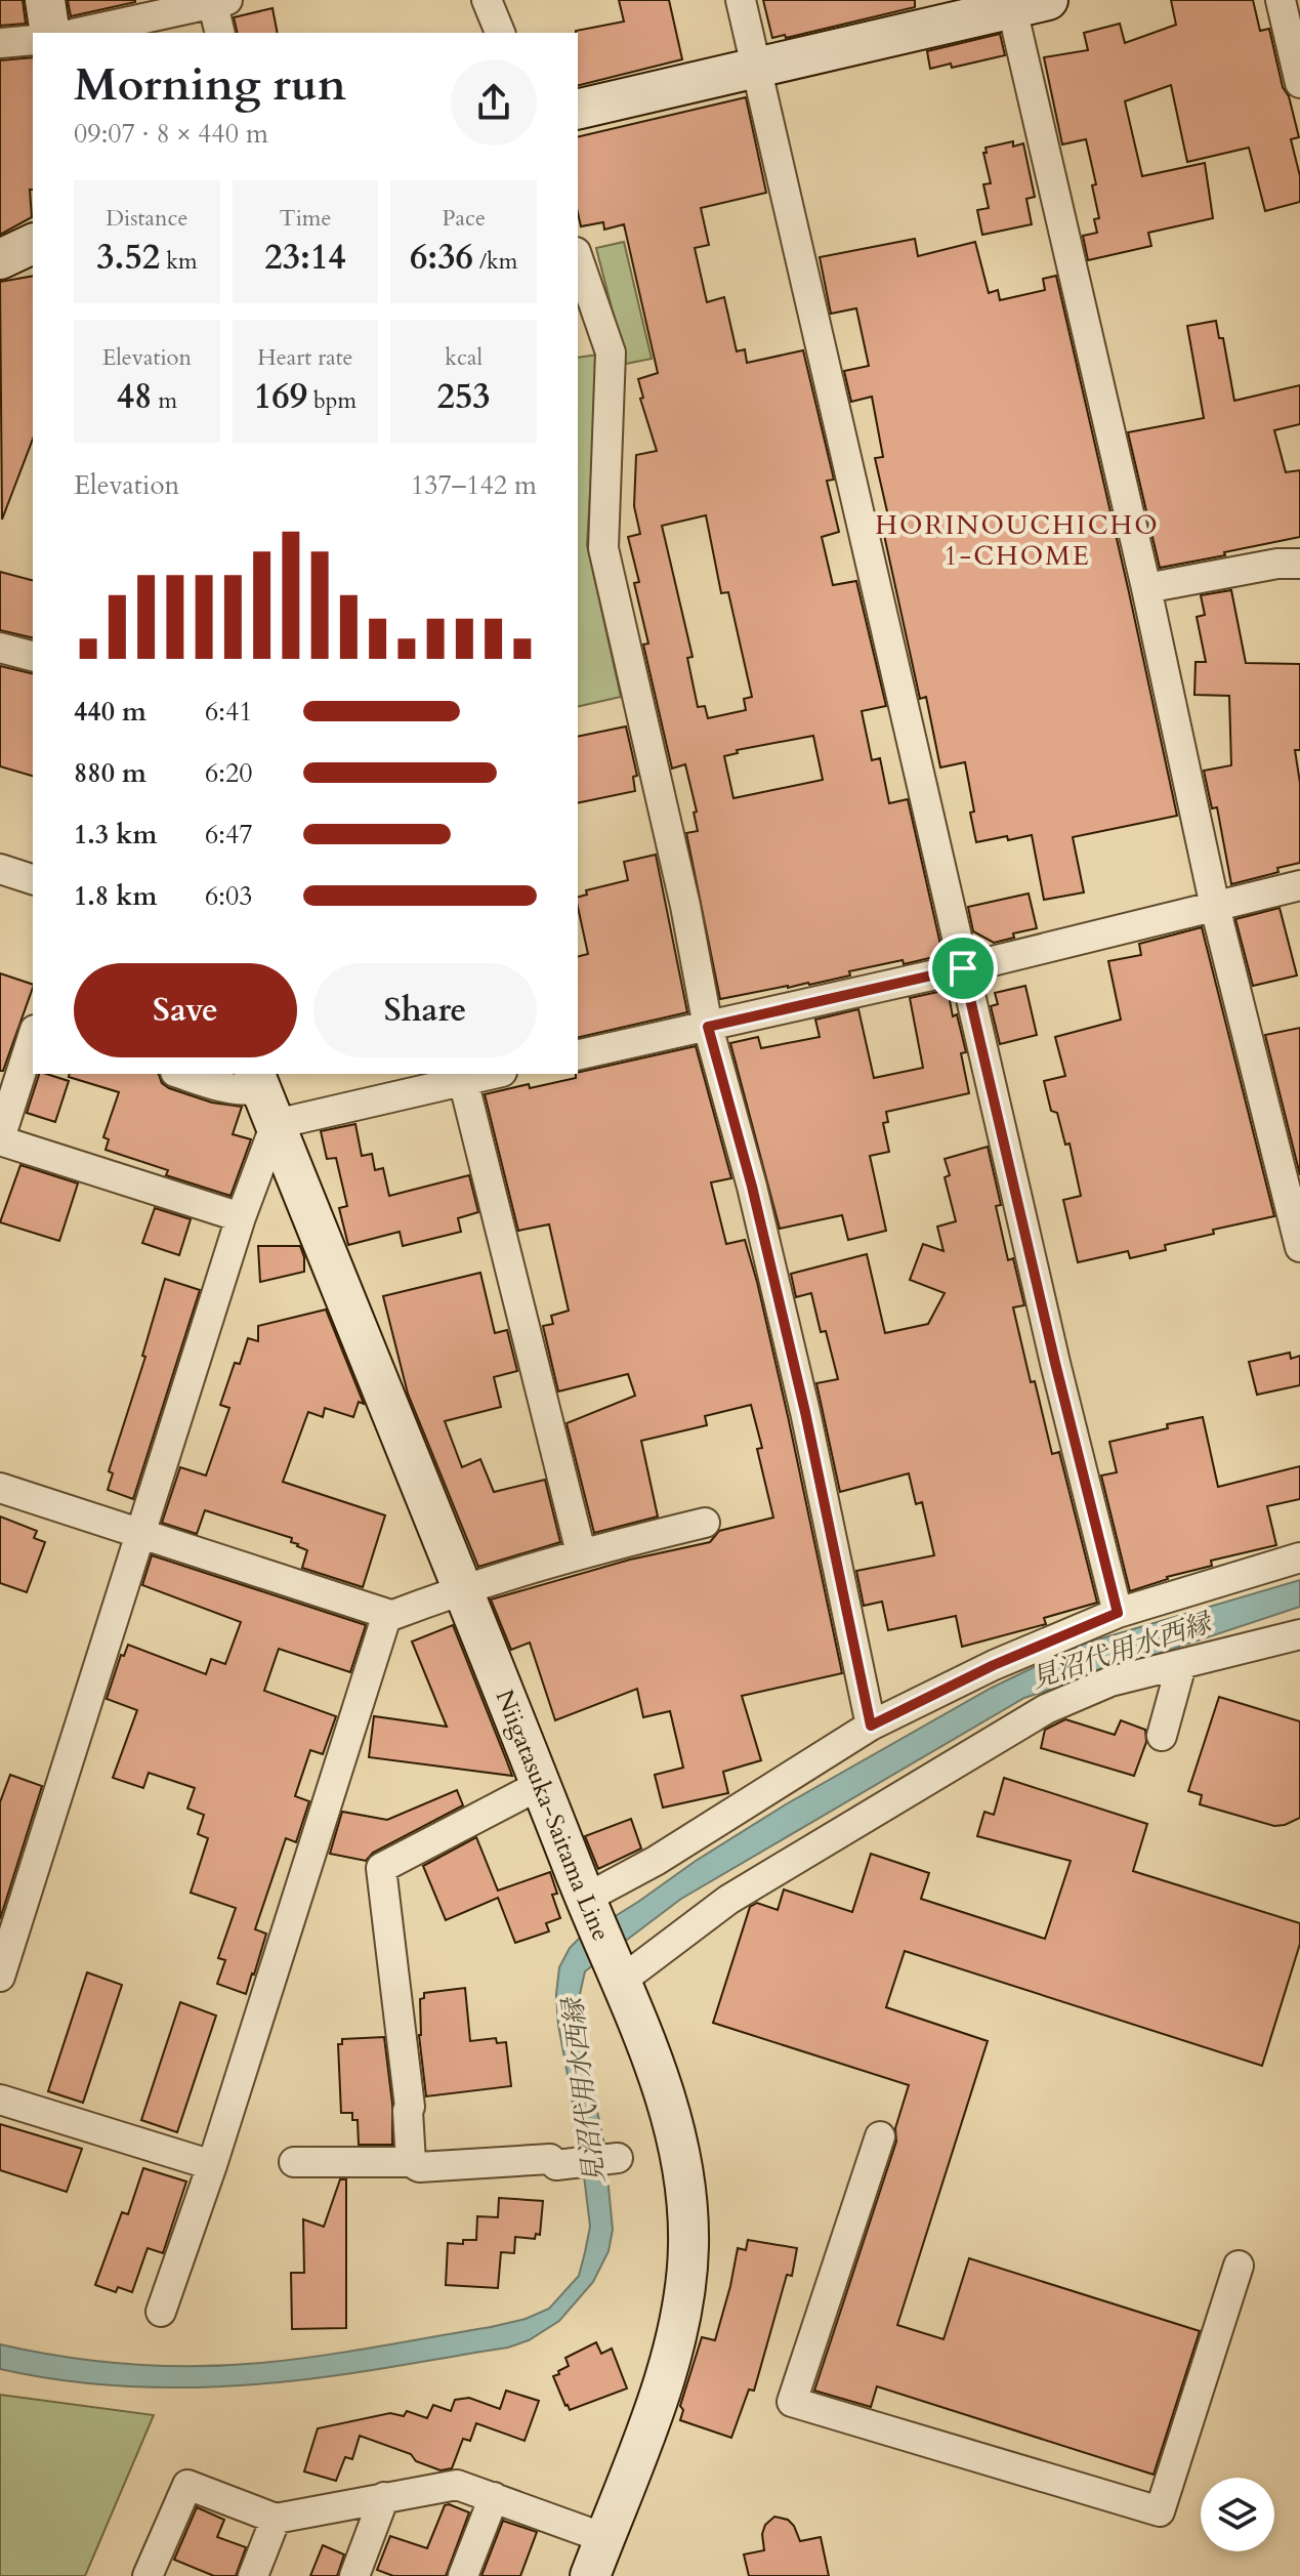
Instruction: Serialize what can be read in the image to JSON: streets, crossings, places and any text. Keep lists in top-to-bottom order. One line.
{"streets":{"main road":["Niigatasuka-Saitama Line"]},"districts":["HORINOUCHICHO 1-CHOME"],"water":["見沼代用水西縁"],"page":{"heading":["Morning run","09:07 · 8 × 440 m"],"stats":[["Distance","3.52 km"],["Time","23:14"],["Pace","6:36 /km"],["Elevation","48 m"],["Heart rate","169 bpm"],["kcal","253"]],"chart":["Elevation","137–142 m"],"list":[{"name":"440 m","note":"6:41"},{"name":"880 m","note":"6:20"},{"name":"1.3 km","note":"6:47"},{"name":"1.8 km","note":"6:03"}],"buttons":["Save","Share"]}}
